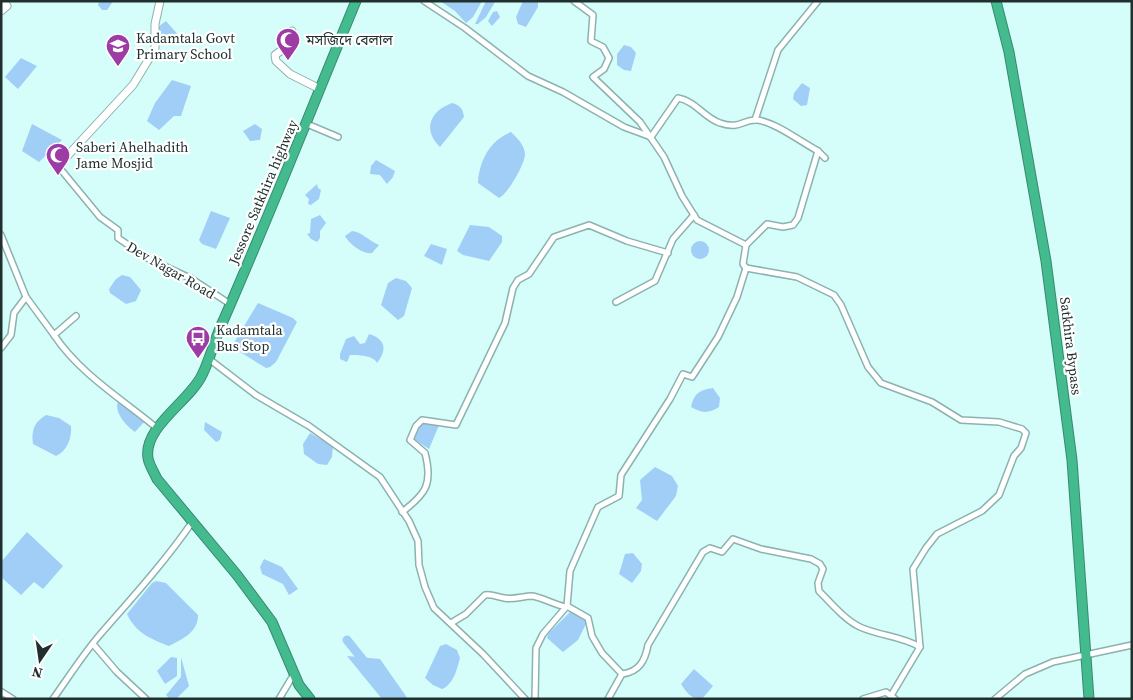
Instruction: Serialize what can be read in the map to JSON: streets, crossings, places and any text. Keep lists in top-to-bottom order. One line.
{"streets":{"highway":["Jessore Satkhira highway","Satkhira Bypass"],"street":["Dev Nagar Road"]},"crossings":[["Jessore Satkhira highway","Dev Nagar Road"]],"places":{"mosque":["মসজিদে বেলাল","Saberi Ahelhadith Jame Mosjid"],"school or university":["Kadamtala Govt Primary School"],"bus stop":["Kadamtala Bus Stop"]},"north":"bottom"}
